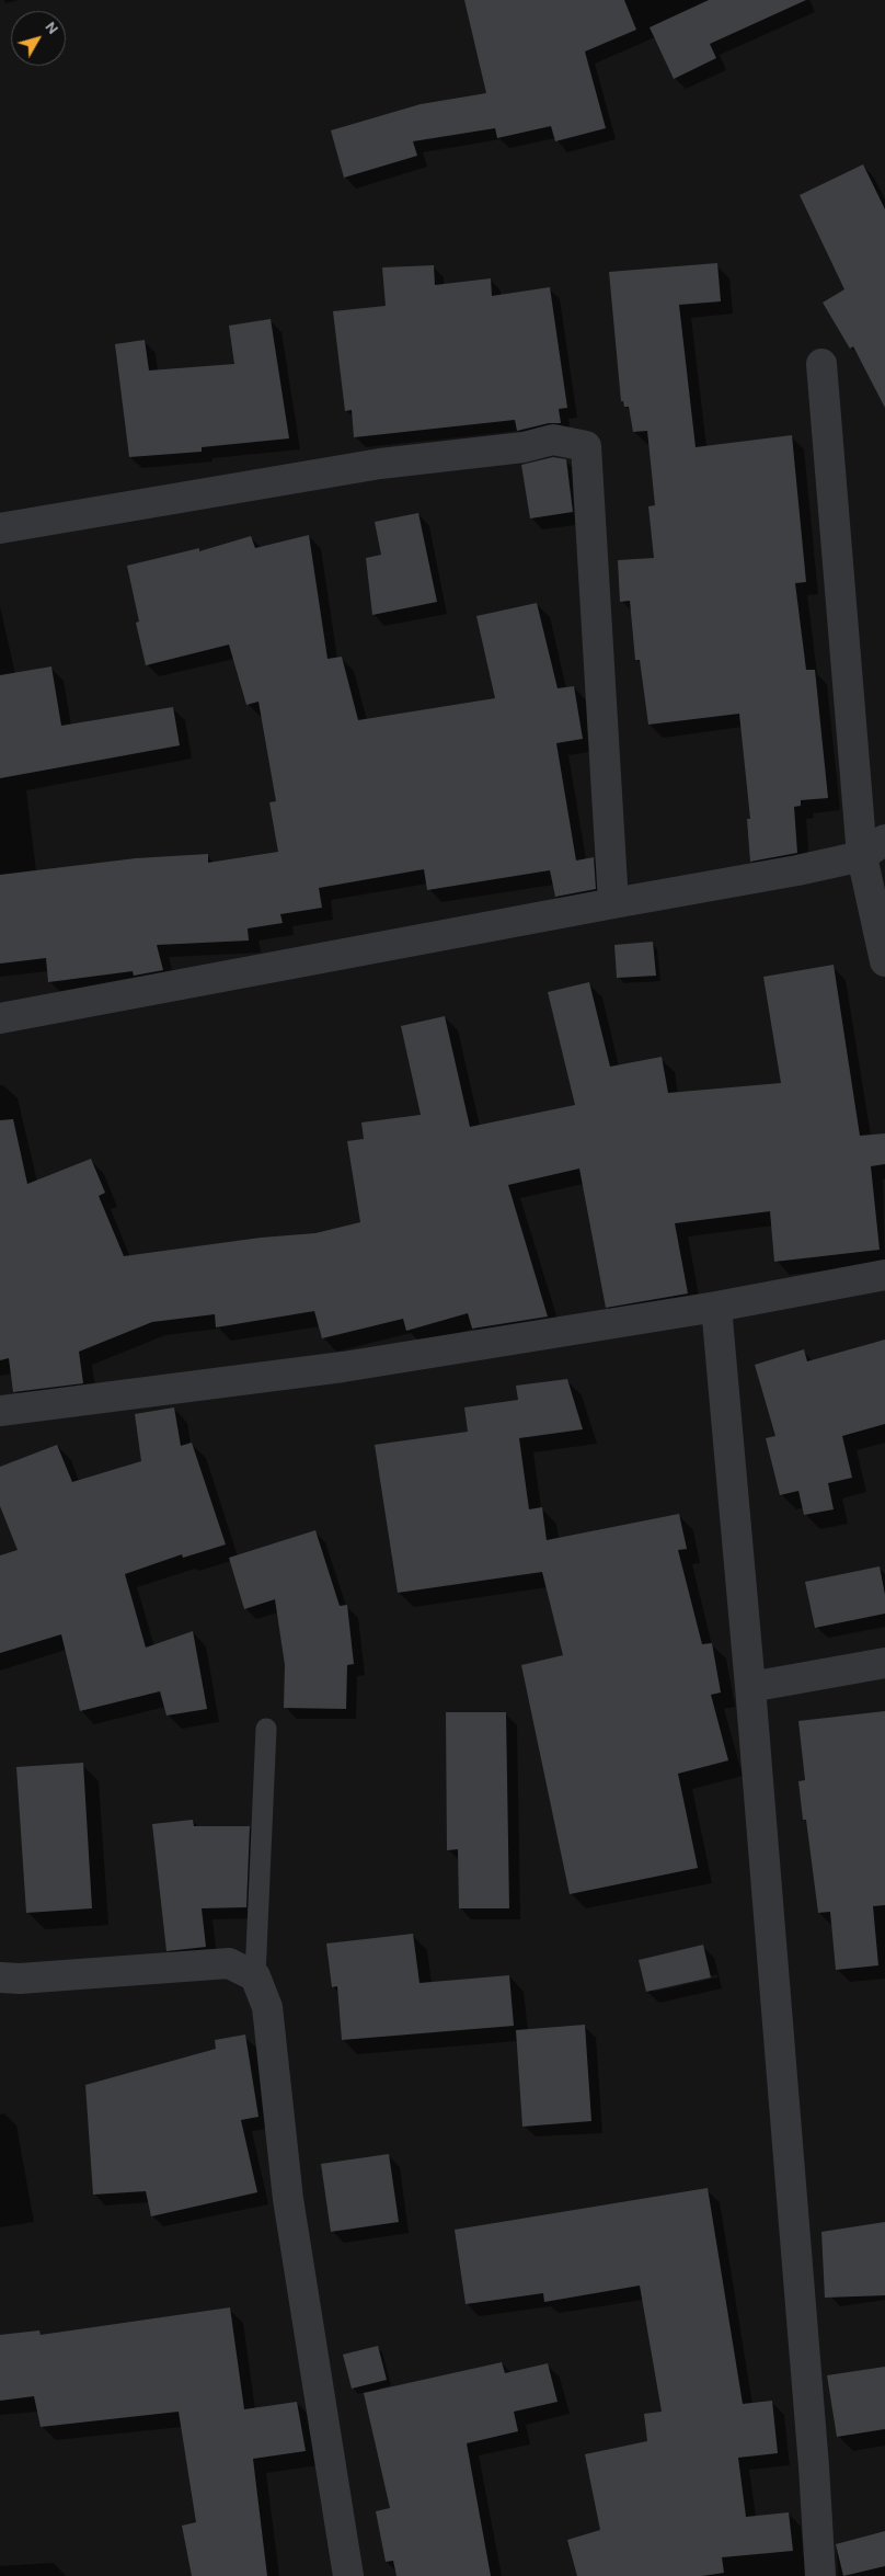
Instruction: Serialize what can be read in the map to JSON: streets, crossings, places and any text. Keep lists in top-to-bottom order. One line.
{"north":"top right"}
